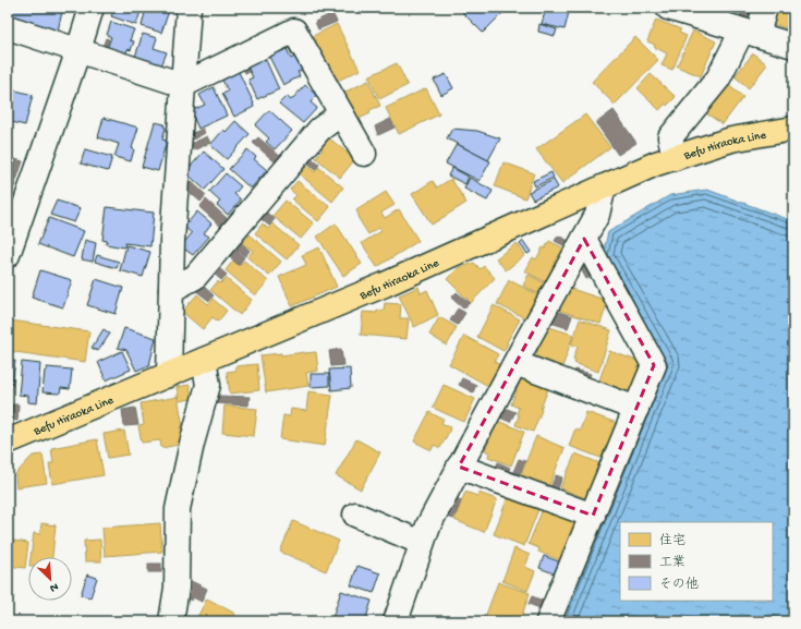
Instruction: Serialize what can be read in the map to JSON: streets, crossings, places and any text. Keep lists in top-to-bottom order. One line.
{"streets":{"main road":["Befu Hiraoka Line"]},"legend":["住宅","工業","その他"],"north":"bottom right"}
